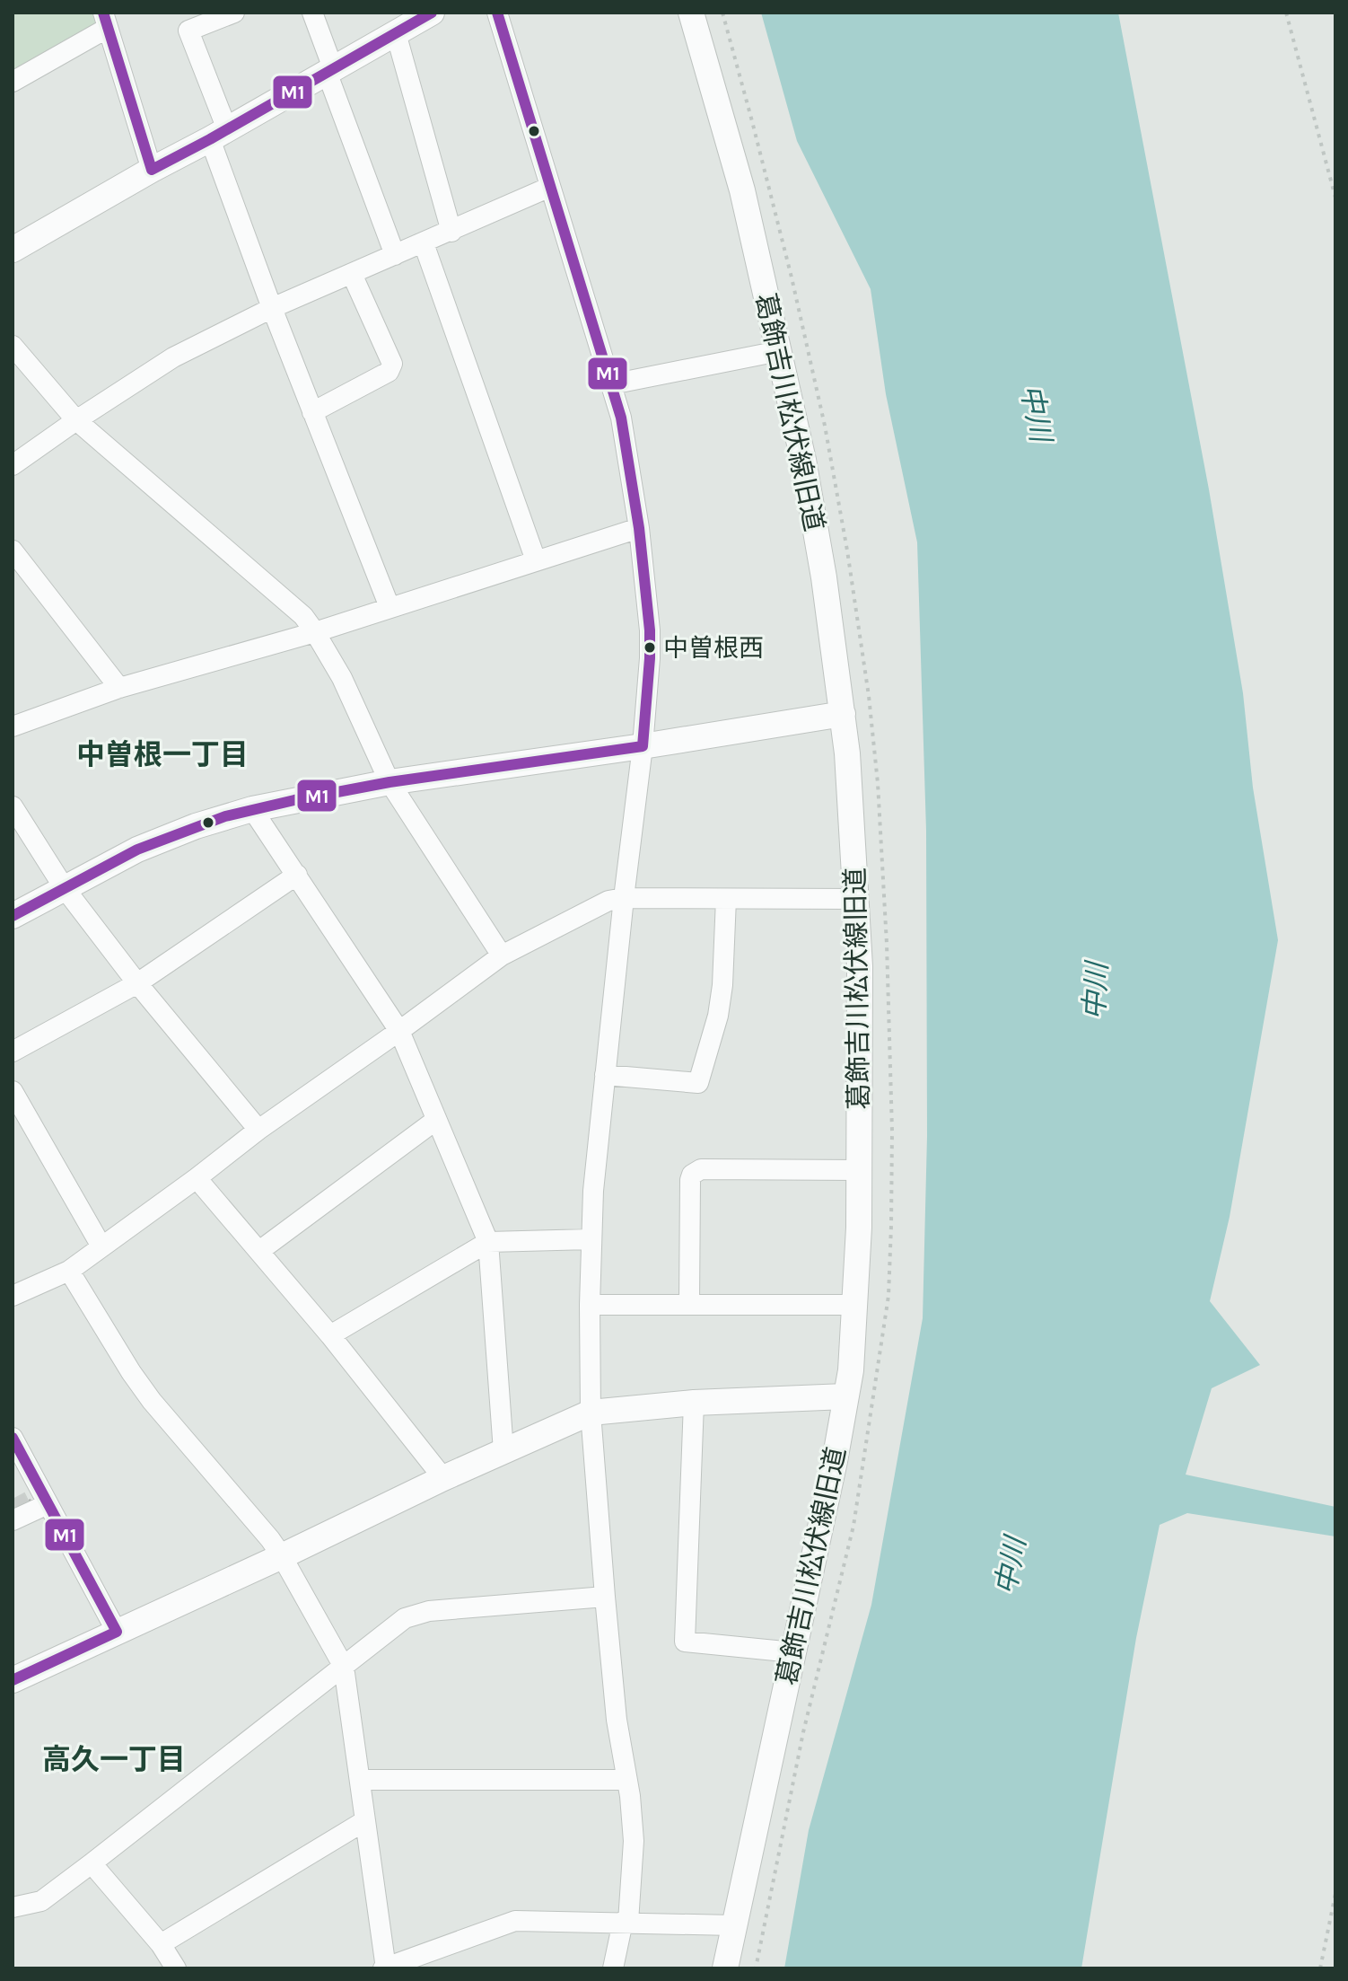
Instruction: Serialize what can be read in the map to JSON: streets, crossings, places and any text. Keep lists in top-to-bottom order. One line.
{"streets":{"street":["葛飾吉川松伏線旧道"]},"districts":["中曽根一丁目","高久一丁目"],"water":["中川"],"places":["中曽根西"],"lines":["transit line M1"]}
